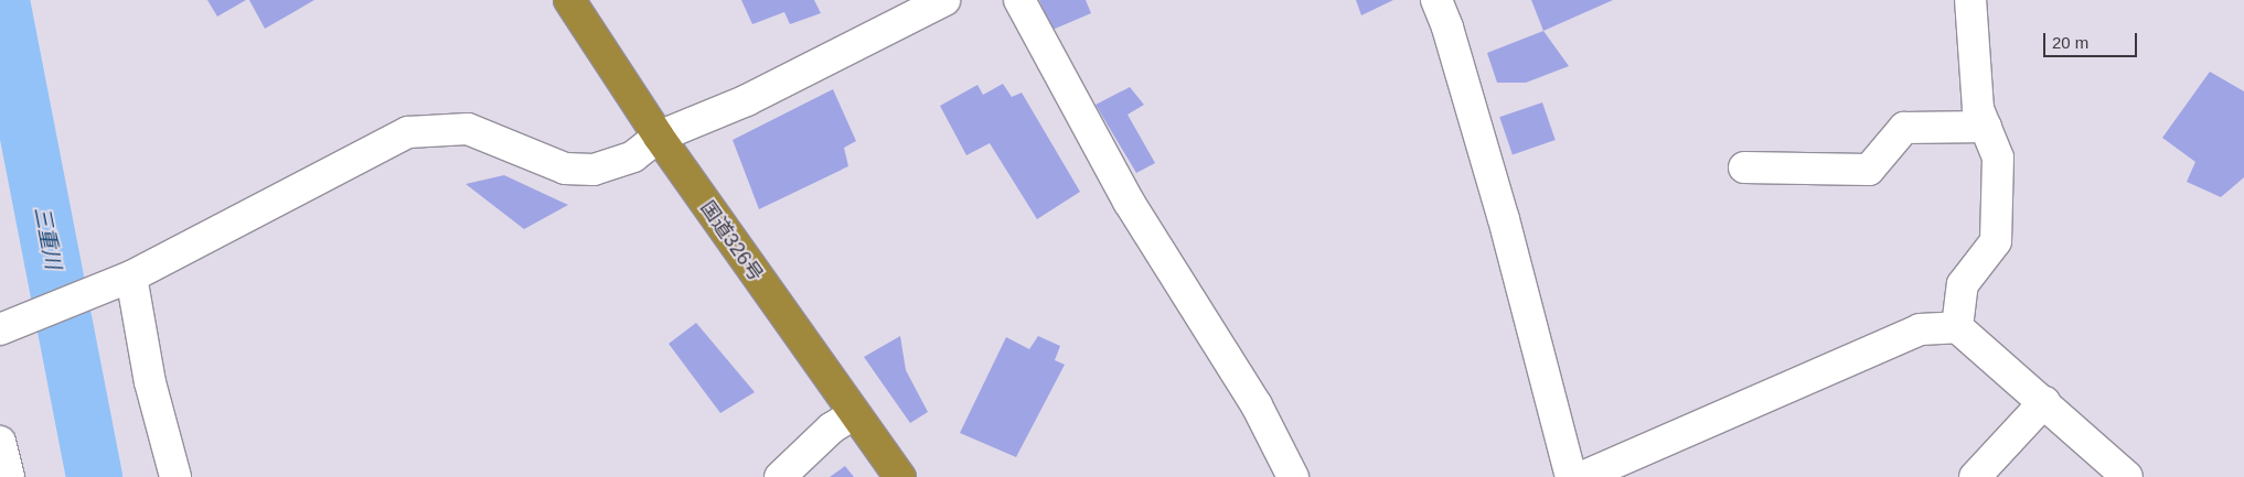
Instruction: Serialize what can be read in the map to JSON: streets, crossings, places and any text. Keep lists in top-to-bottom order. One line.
{"streets":{"highway":["国道326号"]},"water":["三重川"],"scale_bar":"20 m"}
